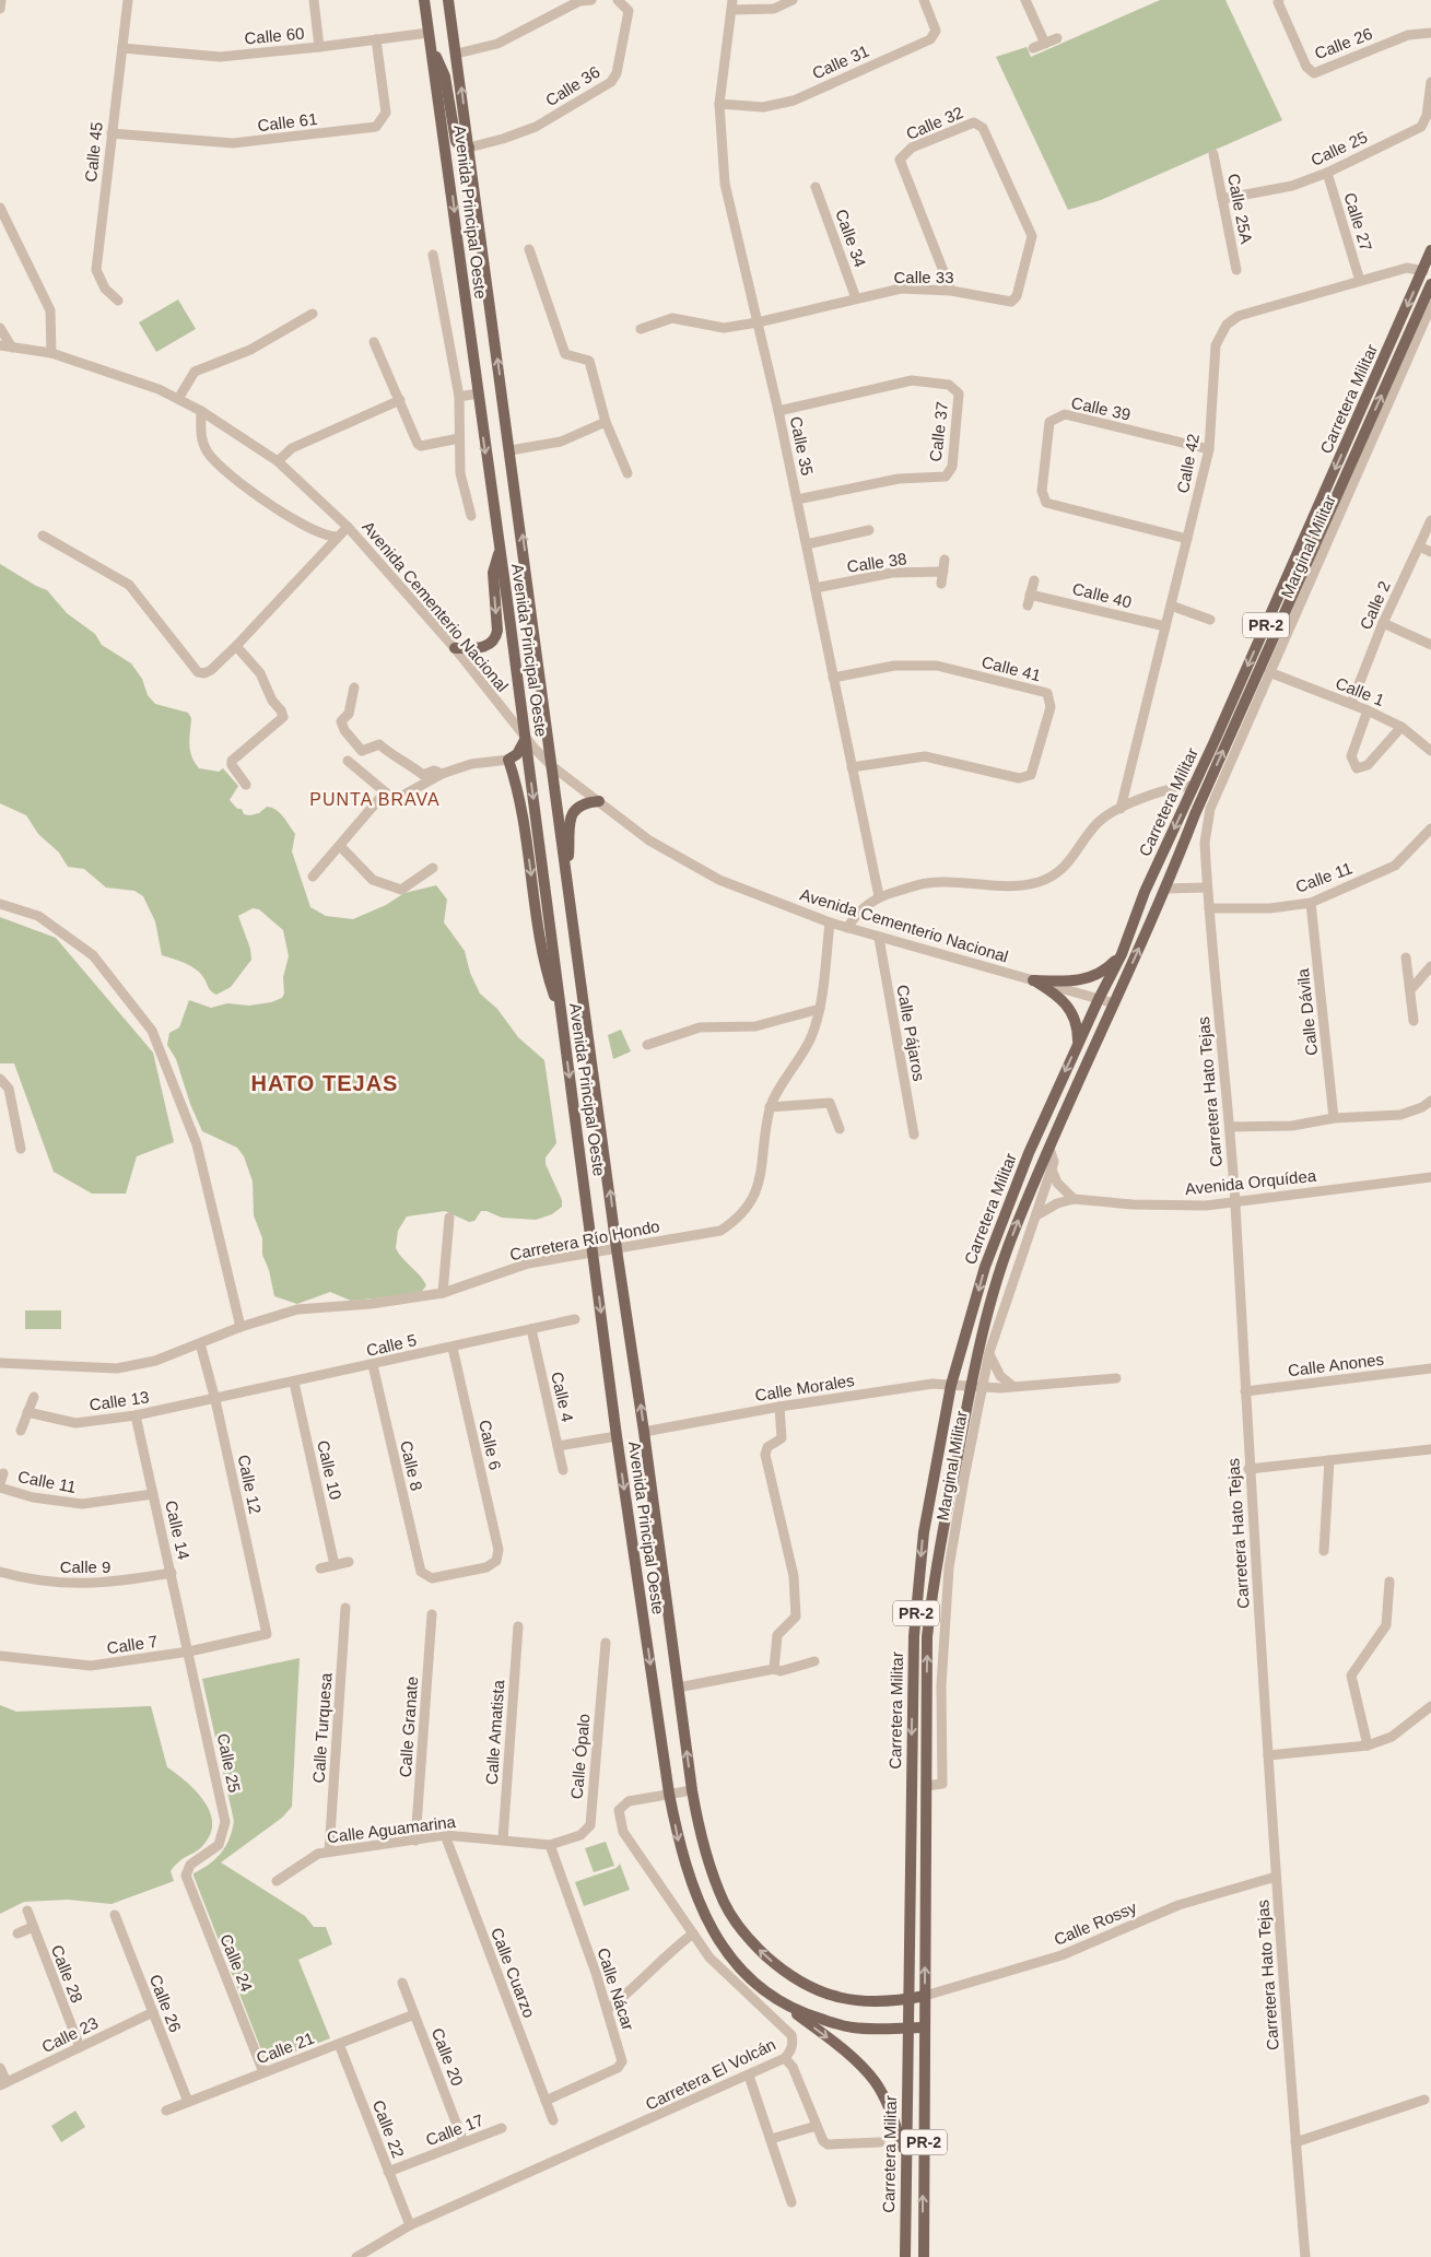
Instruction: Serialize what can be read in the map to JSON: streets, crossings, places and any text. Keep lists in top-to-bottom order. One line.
{"streets":{"main road":["Avenida Principal Oeste","Carretera Militar","PR-2"],"street":["Calle 60","Calle 26","Calle 31","Calle 36","Calle 61","Calle 32","Calle 25","Calle 45","Calle 25A","Calle 27","Calle 34","Calle 33","Calle 39","Calle 37","Calle 35","Calle 42","Marginal Militar","Calle 38","Calle 40","Calle 2","Avenida Cementerio Nacional","Calle 41","Calle 1","Calle 11","Calle Dávila","Calle Pájaros","Carretera Hato Tejas","Avenida Orquídea","Carretera Río Hondo","Calle 5","Calle Anones","Calle Morales","Calle 4","Calle 13","Calle 6","Calle 8","Calle 10","Calle 12","Calle 14","Calle 9","Calle 7","Calle Granate","Calle Turquesa","Calle Amatista","Calle Ópalo","Calle Aguamarina","Calle Rossy","Calle 24","Calle Cuarzo","Calle 28","Calle Nácar","Calle 23","Calle 21","Calle 20","Carretera El Volcán","Calle 22","Calle 17"]},"crossings":[["Calle 60","Calle 61"],["Calle 60","Calle 45"],["Calle 60","Avenida Principal Oeste"],["Calle 26","Calle 23"],["Calle 26","Calle 21"],["Calle 31","Calle 35"],["Calle 36","Avenida Principal Oeste"],["Calle 61","Calle 45"],["Calle 32","Calle 33"],["Calle 25","Calle 25A"],["Calle 25","Calle 27"],["Calle 25","Calle 14"],["Calle 25","Calle 7"],["Calle 25","Calle 24"],["Avenida Principal Oeste","Carretera Militar"],["Avenida Principal Oeste","Avenida Cementerio Nacional"],["Avenida Principal Oeste","Carretera Río Hondo"],["Avenida Principal Oeste","Calle Morales"],["Avenida Principal Oeste","Calle Rossy"],["Avenida Principal Oeste","Carretera El Volcán"],["Calle 27","Calle 42"],["Calle 34","Calle 33"],["Calle 33","Calle 35"],["Carretera Militar","Calle 42"],["Carretera Militar","Marginal Militar"],["Carretera Militar","Avenida Cementerio Nacional"],["Carretera Militar","Calle Morales"],["Carretera Militar","Calle Rossy"],["Calle 39","Calle 42"],["Calle 37","Calle 35"],["Calle 35","Calle 38"],["Calle 35","Calle 41"],["Calle 42","Calle 40"],["Marginal Militar","Calle 1"],["Marginal Militar","Carretera Hato Tejas"],["Marginal Militar","Calle Morales"],["Calle 2","Calle 1"],["Avenida Cementerio Nacional","Calle Pájaros"],["Avenida Cementerio Nacional","Carretera Río Hondo"],["Calle 11","Calle Dávila"],["Calle 11","Carretera Hato Tejas"],["Calle 11","Calle 14"],["Carretera Hato Tejas","Avenida Orquídea"],["Carretera Hato Tejas","Calle Anones"],["Carretera Hato Tejas","Calle Rossy"],["Carretera Río Hondo","Calle 12"],["Calle 5","Calle 4"],["Calle 5","Calle 13"],["Calle 5","Calle 6"],["Calle 5","Calle 8"],["Calle 5","Calle 10"],["Calle 5","Calle 12"],["Calle 13","Calle 12"],["Calle 13","Calle 14"],["Calle 6","Calle 8"],["Calle 12","Calle 7"],["Calle 14","Calle 9"],["Calle 14","Calle 7"],["Calle Granate","Calle Aguamarina"],["Calle Turquesa","Calle Aguamarina"],["Calle Amatista","Calle Aguamarina"],["Calle Ópalo","Calle Aguamarina"],["Calle Ópalo","Calle Nácar"],["Calle Aguamarina","Calle Cuarzo"],["Calle Aguamarina","Calle Nácar"],["Calle 24","Calle 21"],["Calle Cuarzo","Calle Nácar"],["Calle 28","Calle 23"],["Calle 21","Calle 20"],["Calle 21","Calle 22"],["Calle 20","Calle 17"],["Carretera El Volcán","Calle 22"],["Calle 22","Calle 17"]],"districts":["PUNTA BRAVA","HATO TEJAS"]}
